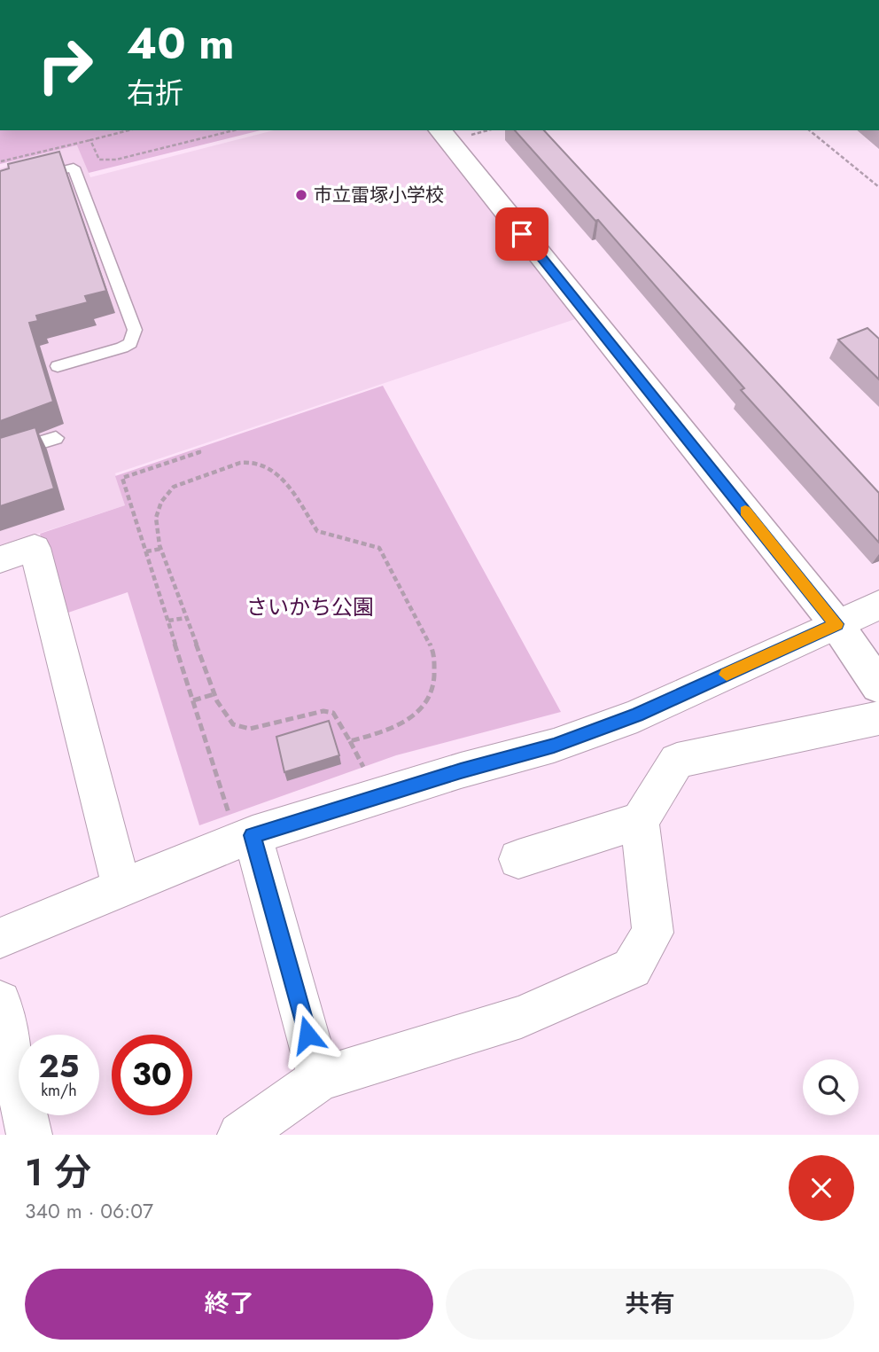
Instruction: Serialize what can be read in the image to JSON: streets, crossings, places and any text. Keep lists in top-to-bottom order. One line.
{"parks":["さいかち公園"],"places":["市立雷塚小学校"],"page":{"turn":["40 m","右折"],"speed":"25 km/h","limit":"30","heading":["1 分","340 m · 06:07"],"buttons":["終了","共有"]}}
